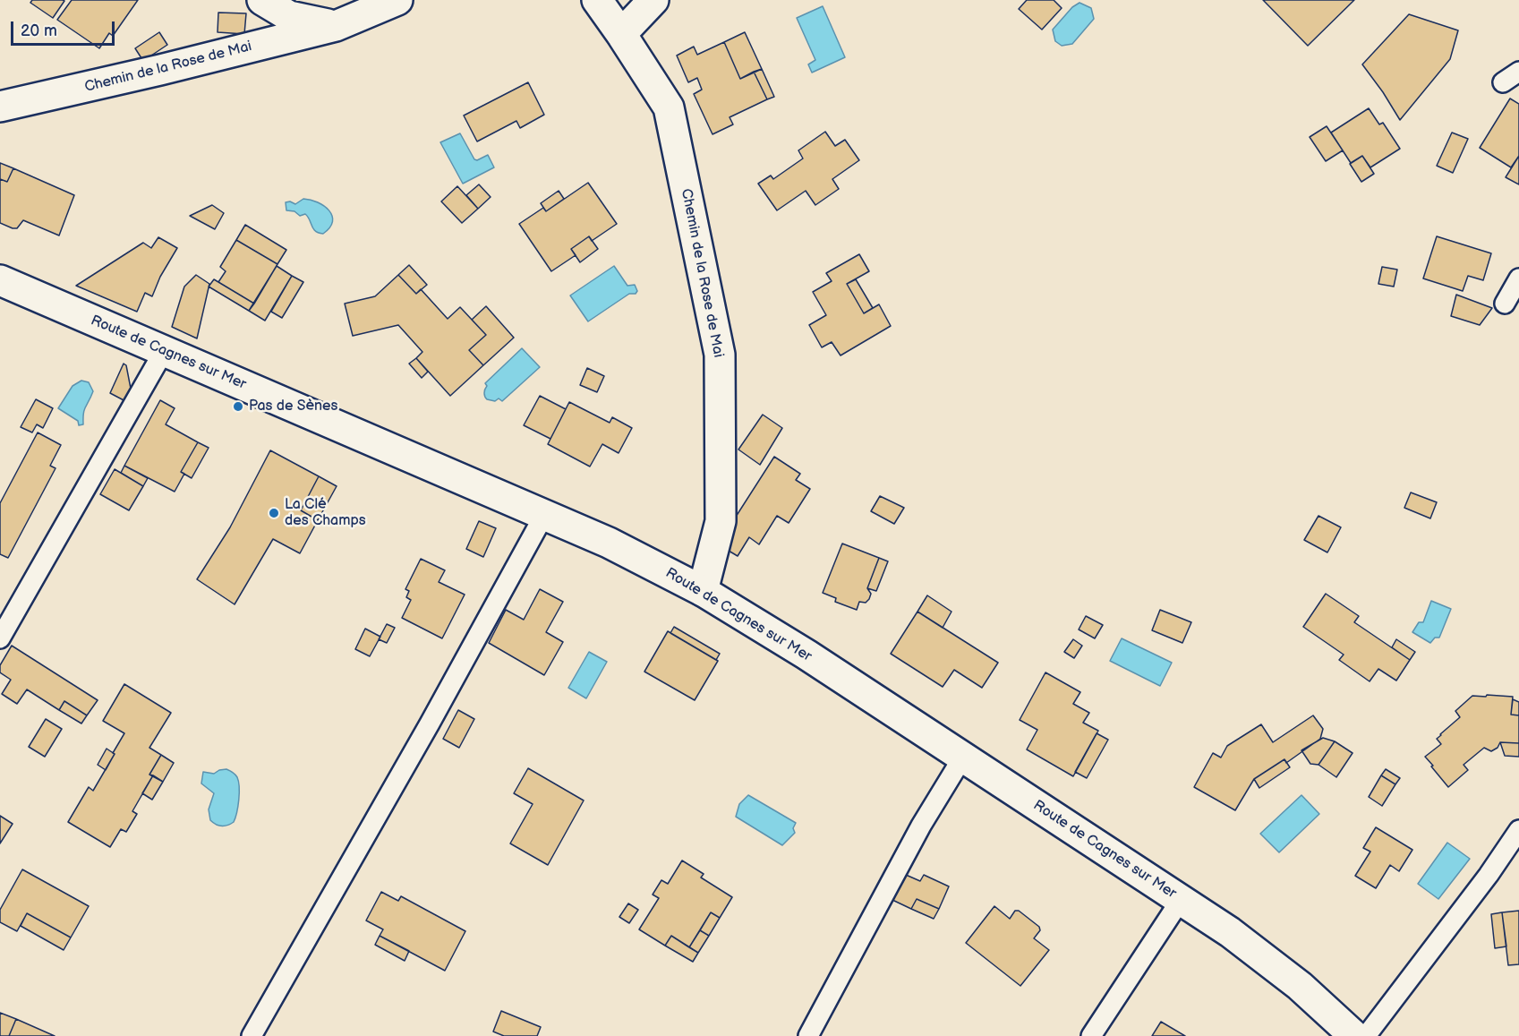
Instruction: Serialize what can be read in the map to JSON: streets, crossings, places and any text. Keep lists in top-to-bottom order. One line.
{"streets":{"main road":["Chemin de la Rose de Mai","Route de Cagnes sur Mer"]},"crossings":[["Chemin de la Rose de Mai","Route de Cagnes sur Mer"]],"places":["Pas de Sènes","La Clé des Champs"],"scale_bar":"20 m"}
